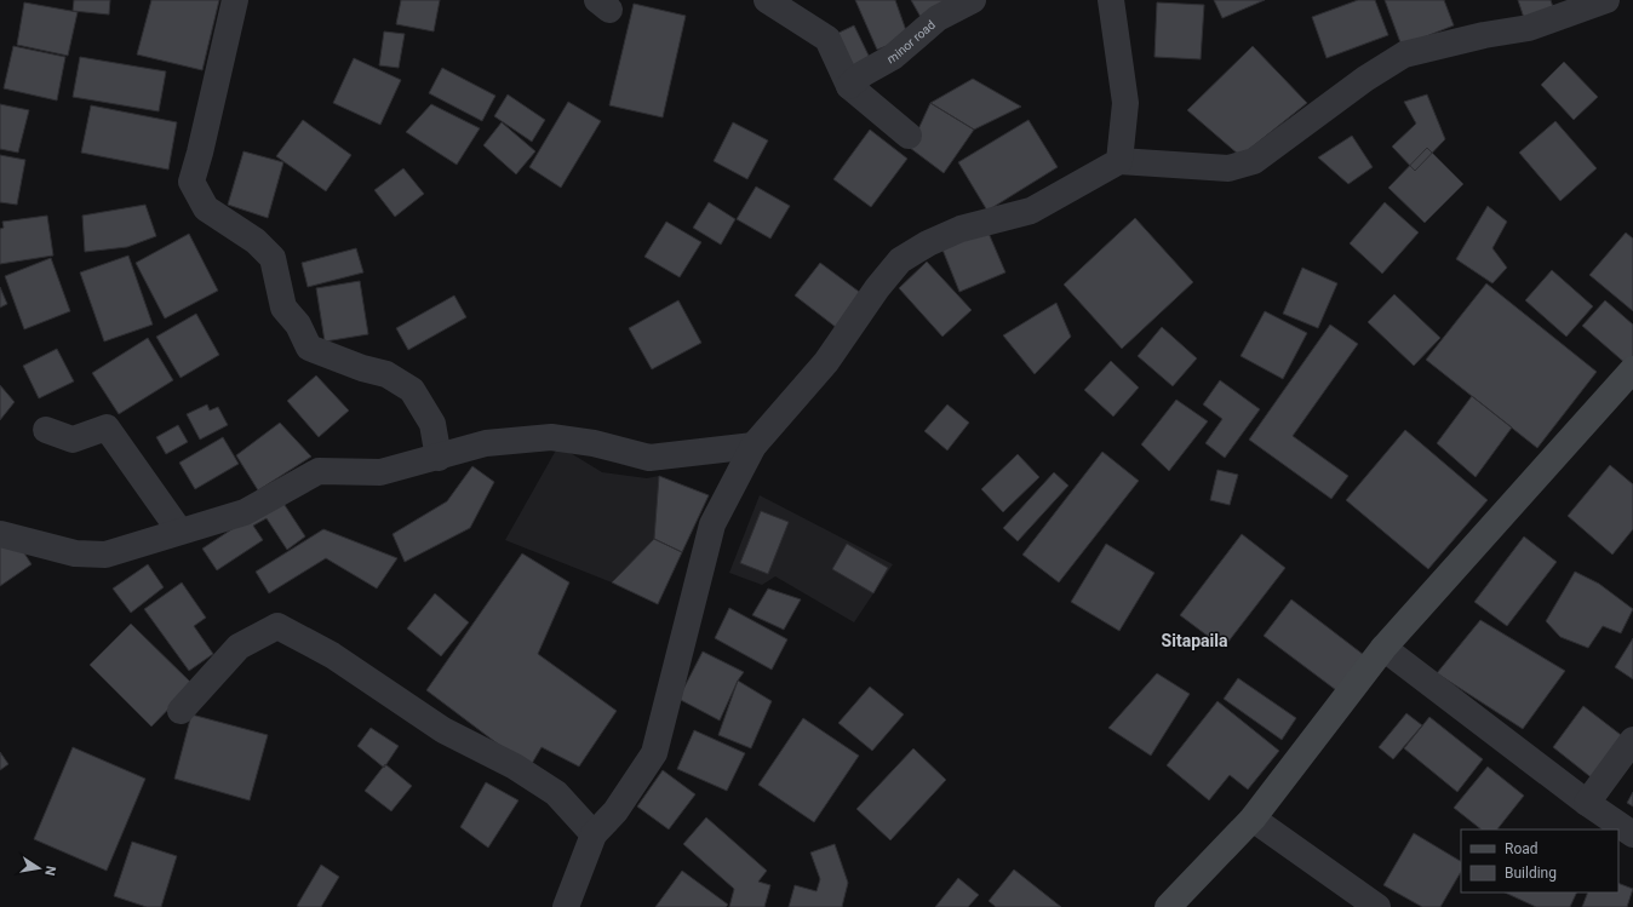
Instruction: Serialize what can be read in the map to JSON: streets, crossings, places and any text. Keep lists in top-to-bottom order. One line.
{"streets":{"street":["minor road"]},"districts":["Sitapaila"],"legend":["Road","Building"],"north":"right"}
